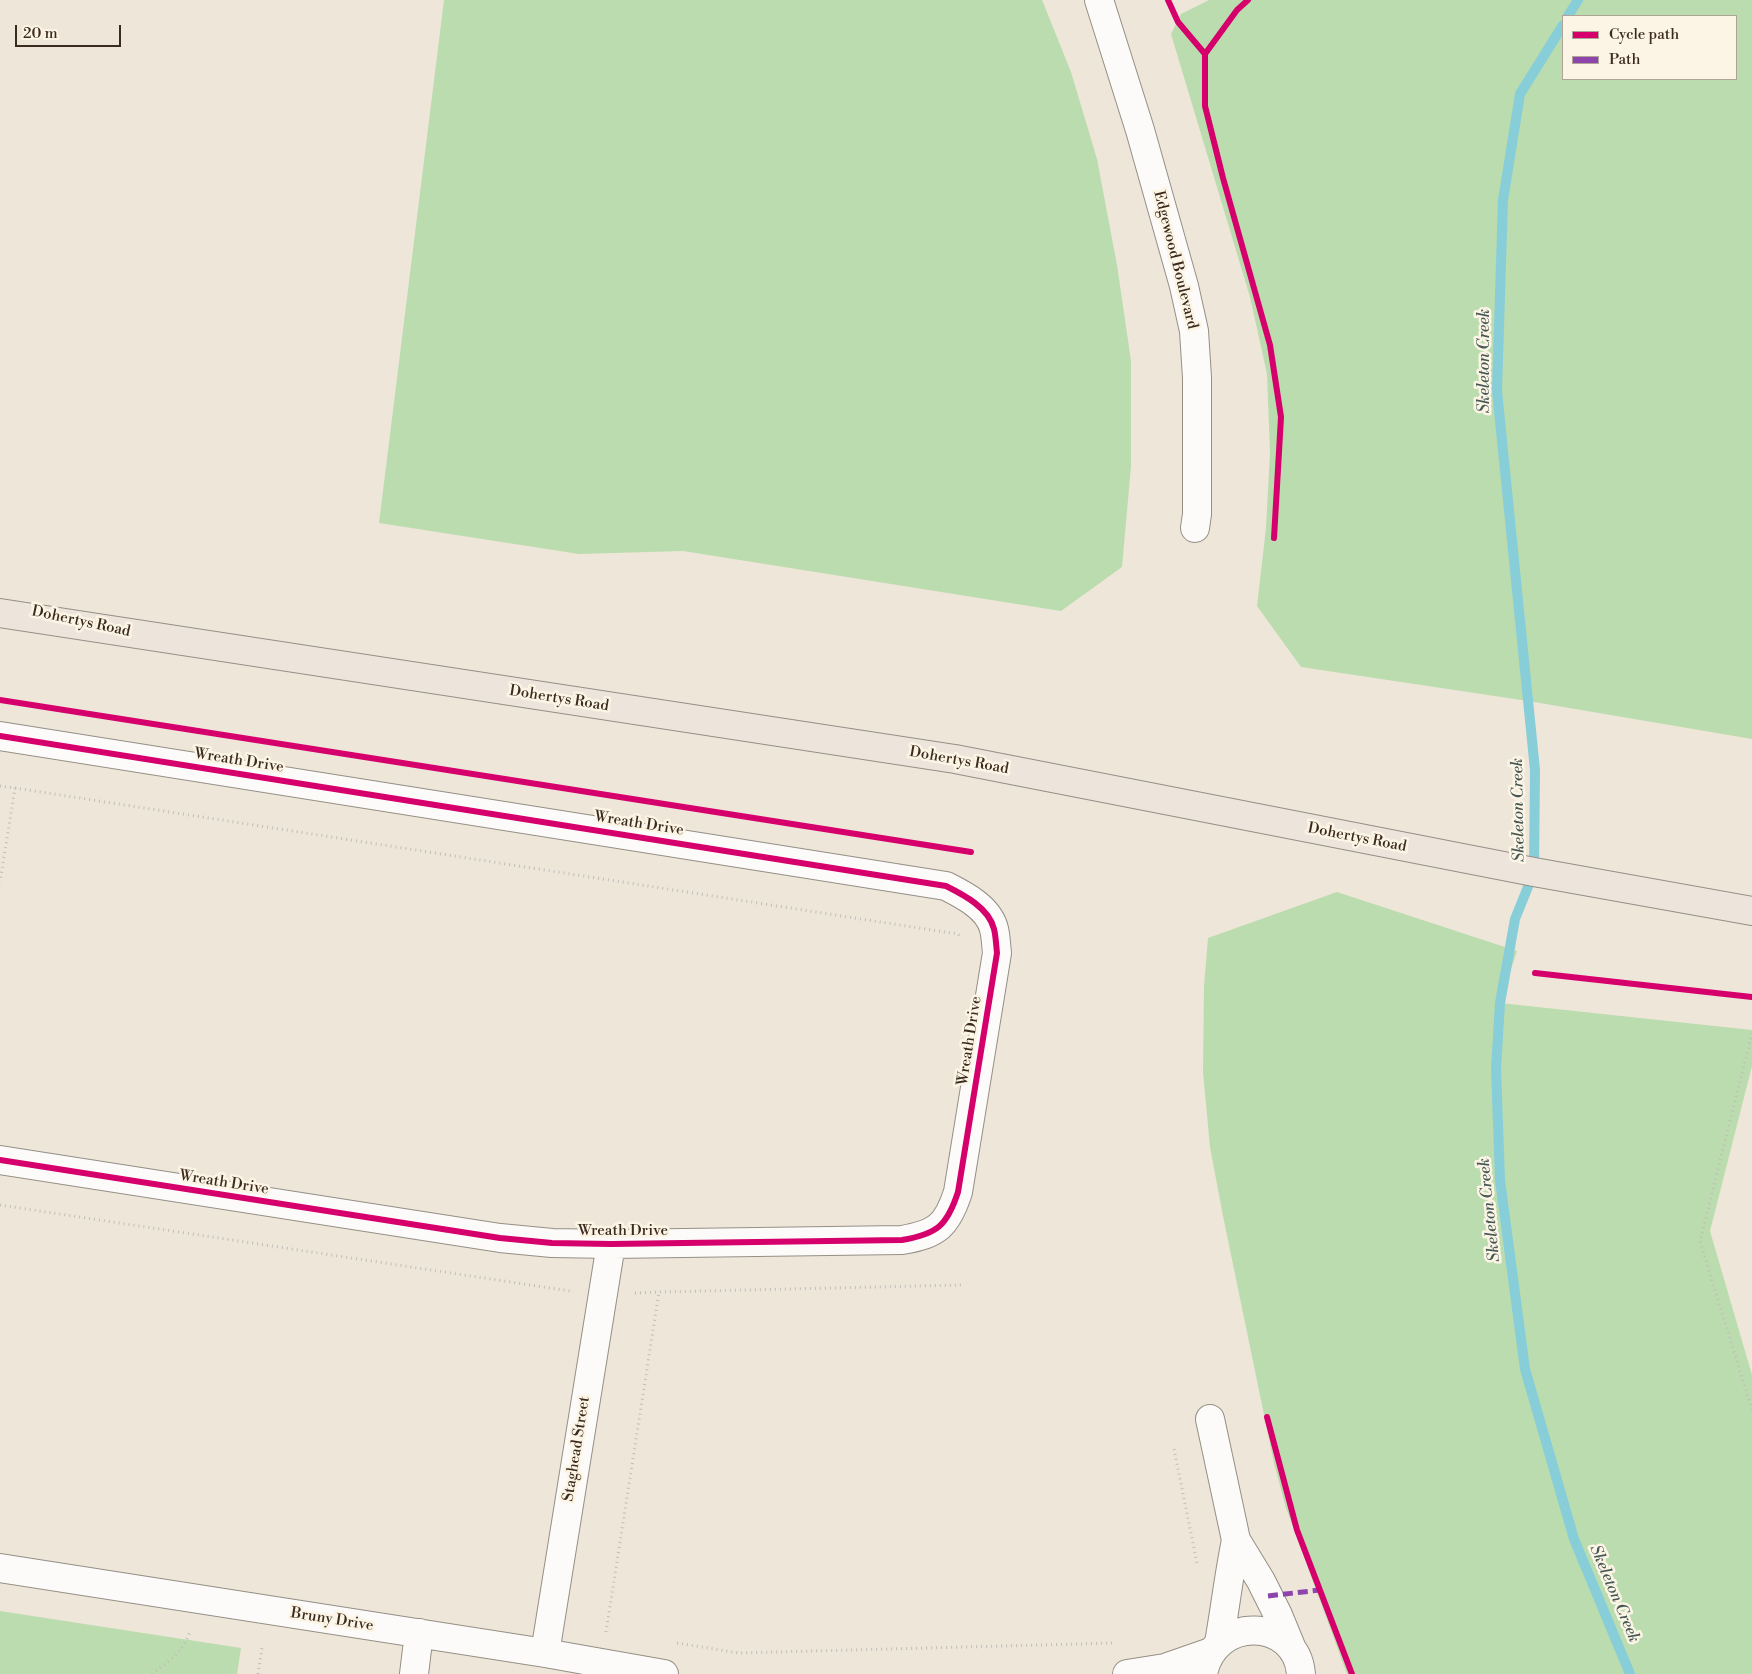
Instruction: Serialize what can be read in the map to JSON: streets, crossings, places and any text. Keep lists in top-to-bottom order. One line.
{"streets":{"main road":["Dohertys Road"],"street":["Edgewood Boulevard","Wreath Drive","Staghead Street","Bruny Drive"]},"crossings":[["Wreath Drive","Staghead Street"],["Staghead Street","Bruny Drive"]],"water":["Skeleton Creek"],"legend":["Cycle path","Path"],"scale_bar":"20 m"}
